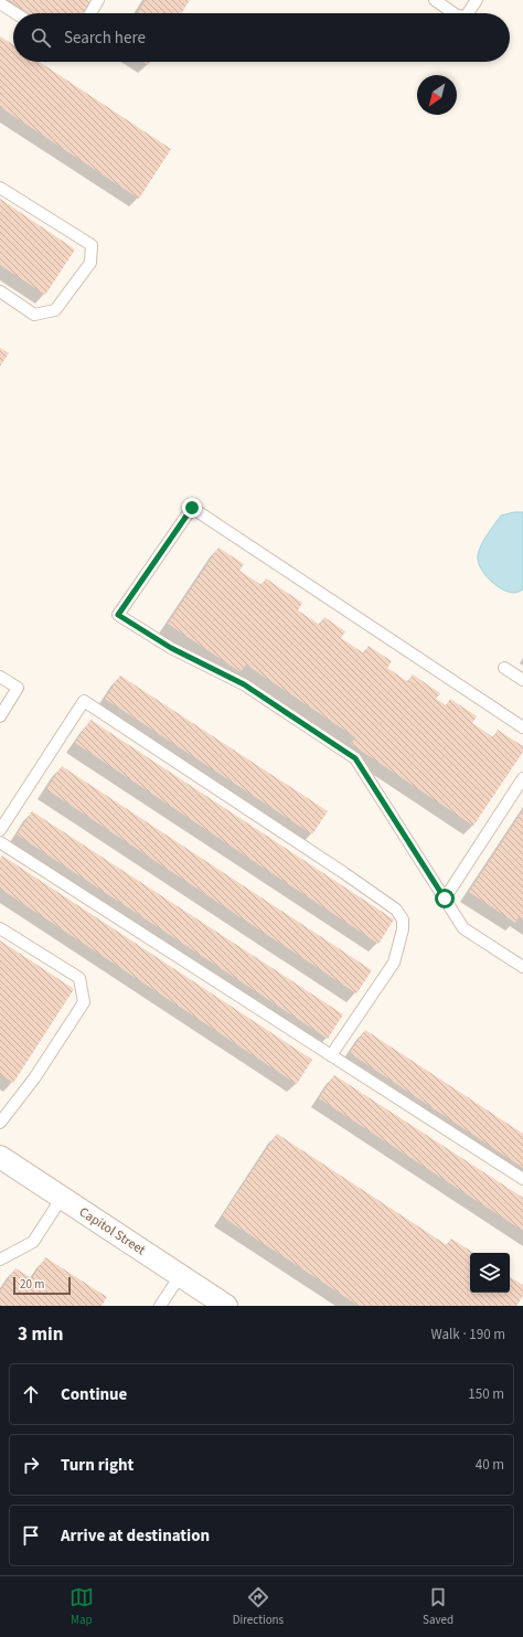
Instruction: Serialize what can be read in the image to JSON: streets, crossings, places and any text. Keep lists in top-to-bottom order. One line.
{"streets":{"street":["Capitol Street"]},"scale_bar":"20 m","north":"bottom left","page":{"search":"Search here","scale":"20 m","heading":["3 min","Walk · 190 m"],"list":[["Continue","150 m"],["Turn right","40 m"],"Arrive at destination"],"nav":["Map","Directions","Saved"]}}
